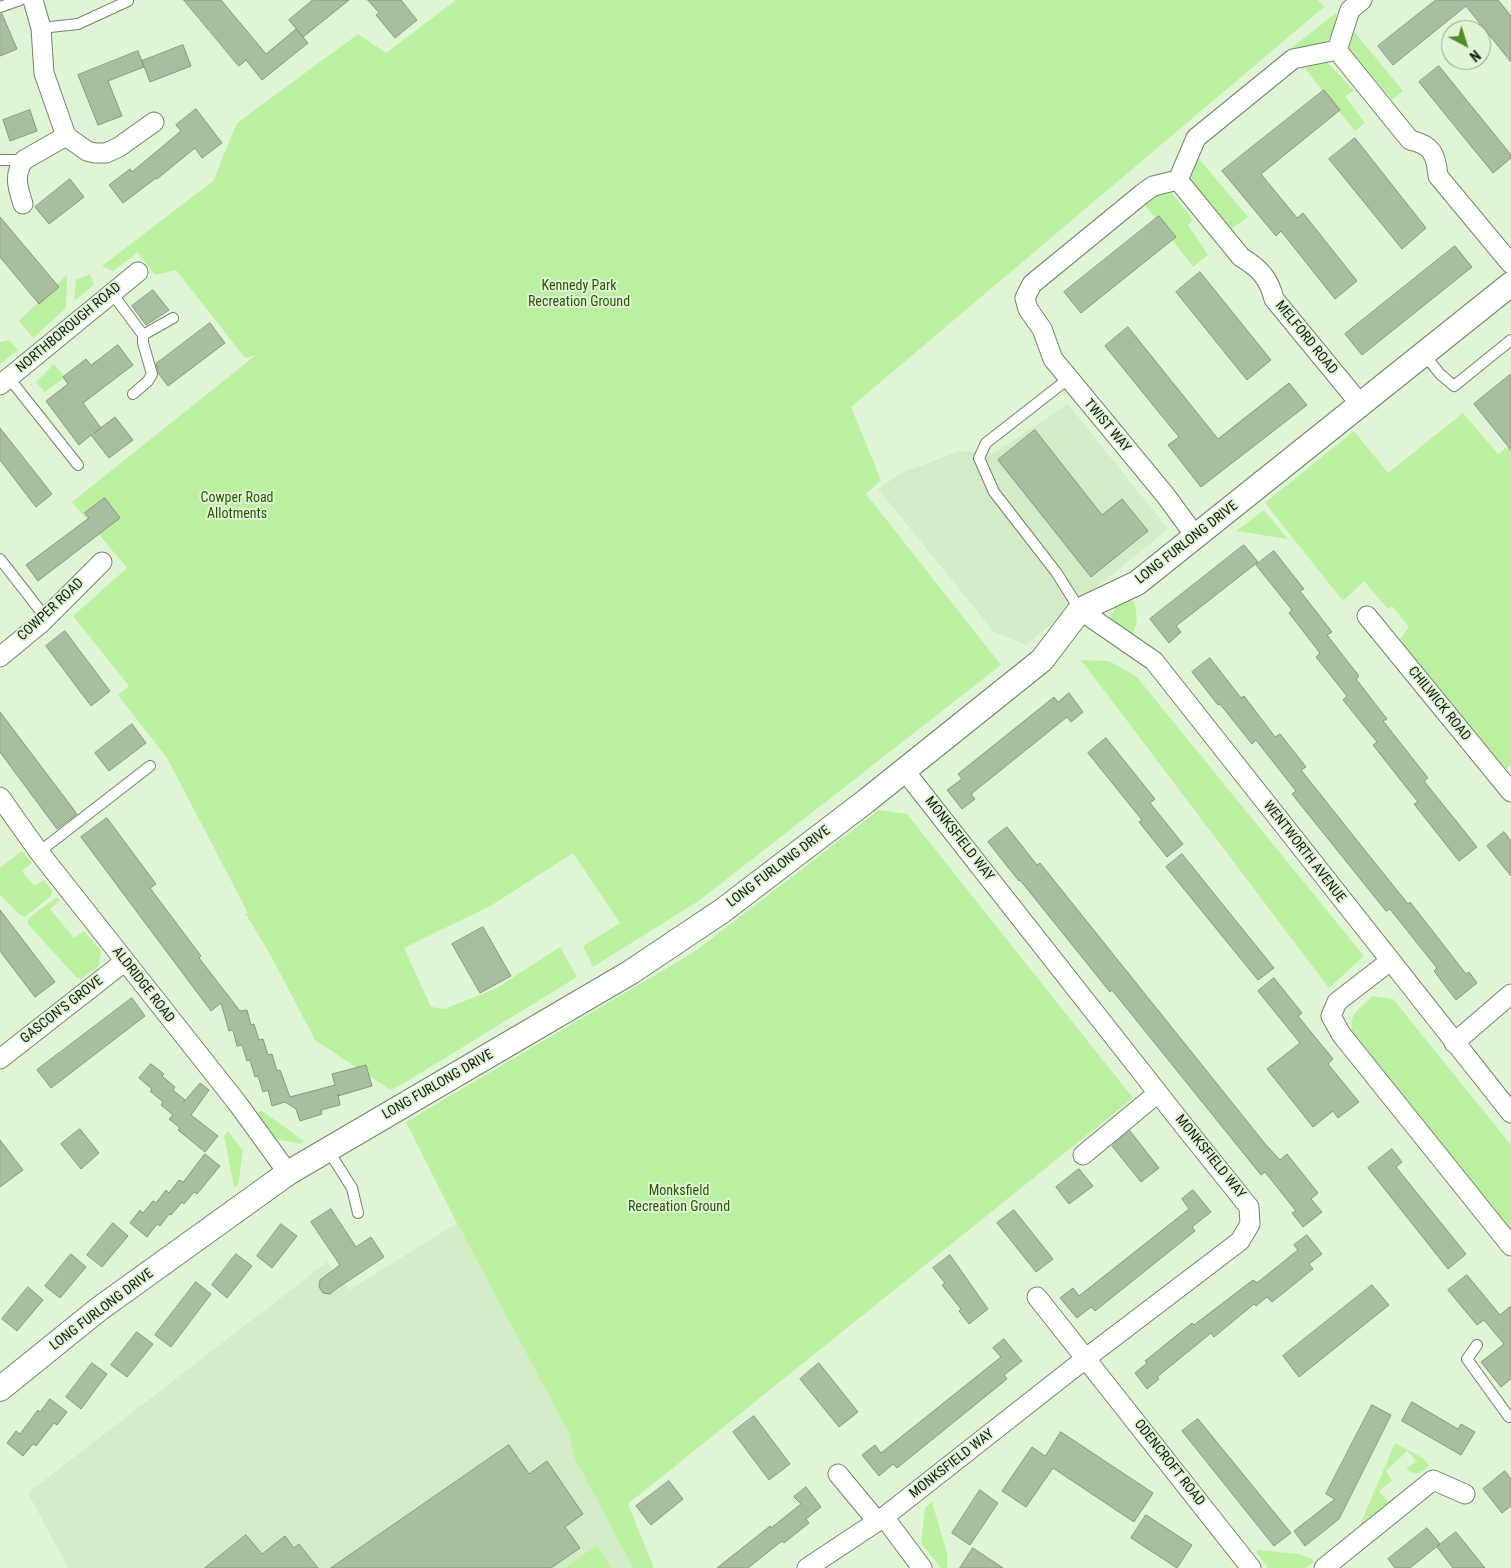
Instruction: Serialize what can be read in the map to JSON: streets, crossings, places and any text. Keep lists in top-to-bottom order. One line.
{"streets":{"street":["NORTHBOROUGH ROAD","MELFORD ROAD","TWIST WAY","LONG FURLONG DRIVE","COWPER ROAD","CHILWICK ROAD","MONKSFIELD WAY","WENTWORTH AVENUE","ALDRIDGE ROAD","GASCON'S GROVE","ODENCROFT ROAD"]},"crossings":[["MELFORD ROAD","TWIST WAY"],["MELFORD ROAD","LONG FURLONG DRIVE"],["TWIST WAY","LONG FURLONG DRIVE"],["LONG FURLONG DRIVE","MONKSFIELD WAY"],["LONG FURLONG DRIVE","WENTWORTH AVENUE"],["LONG FURLONG DRIVE","ALDRIDGE ROAD"],["MONKSFIELD WAY","ODENCROFT ROAD"],["ALDRIDGE ROAD","GASCON'S GROVE"]],"parks":["Kennedy Park Recreation Ground","Cowper Road Allotments","Monksfield Recreation Ground"],"north":"bottom right"}
